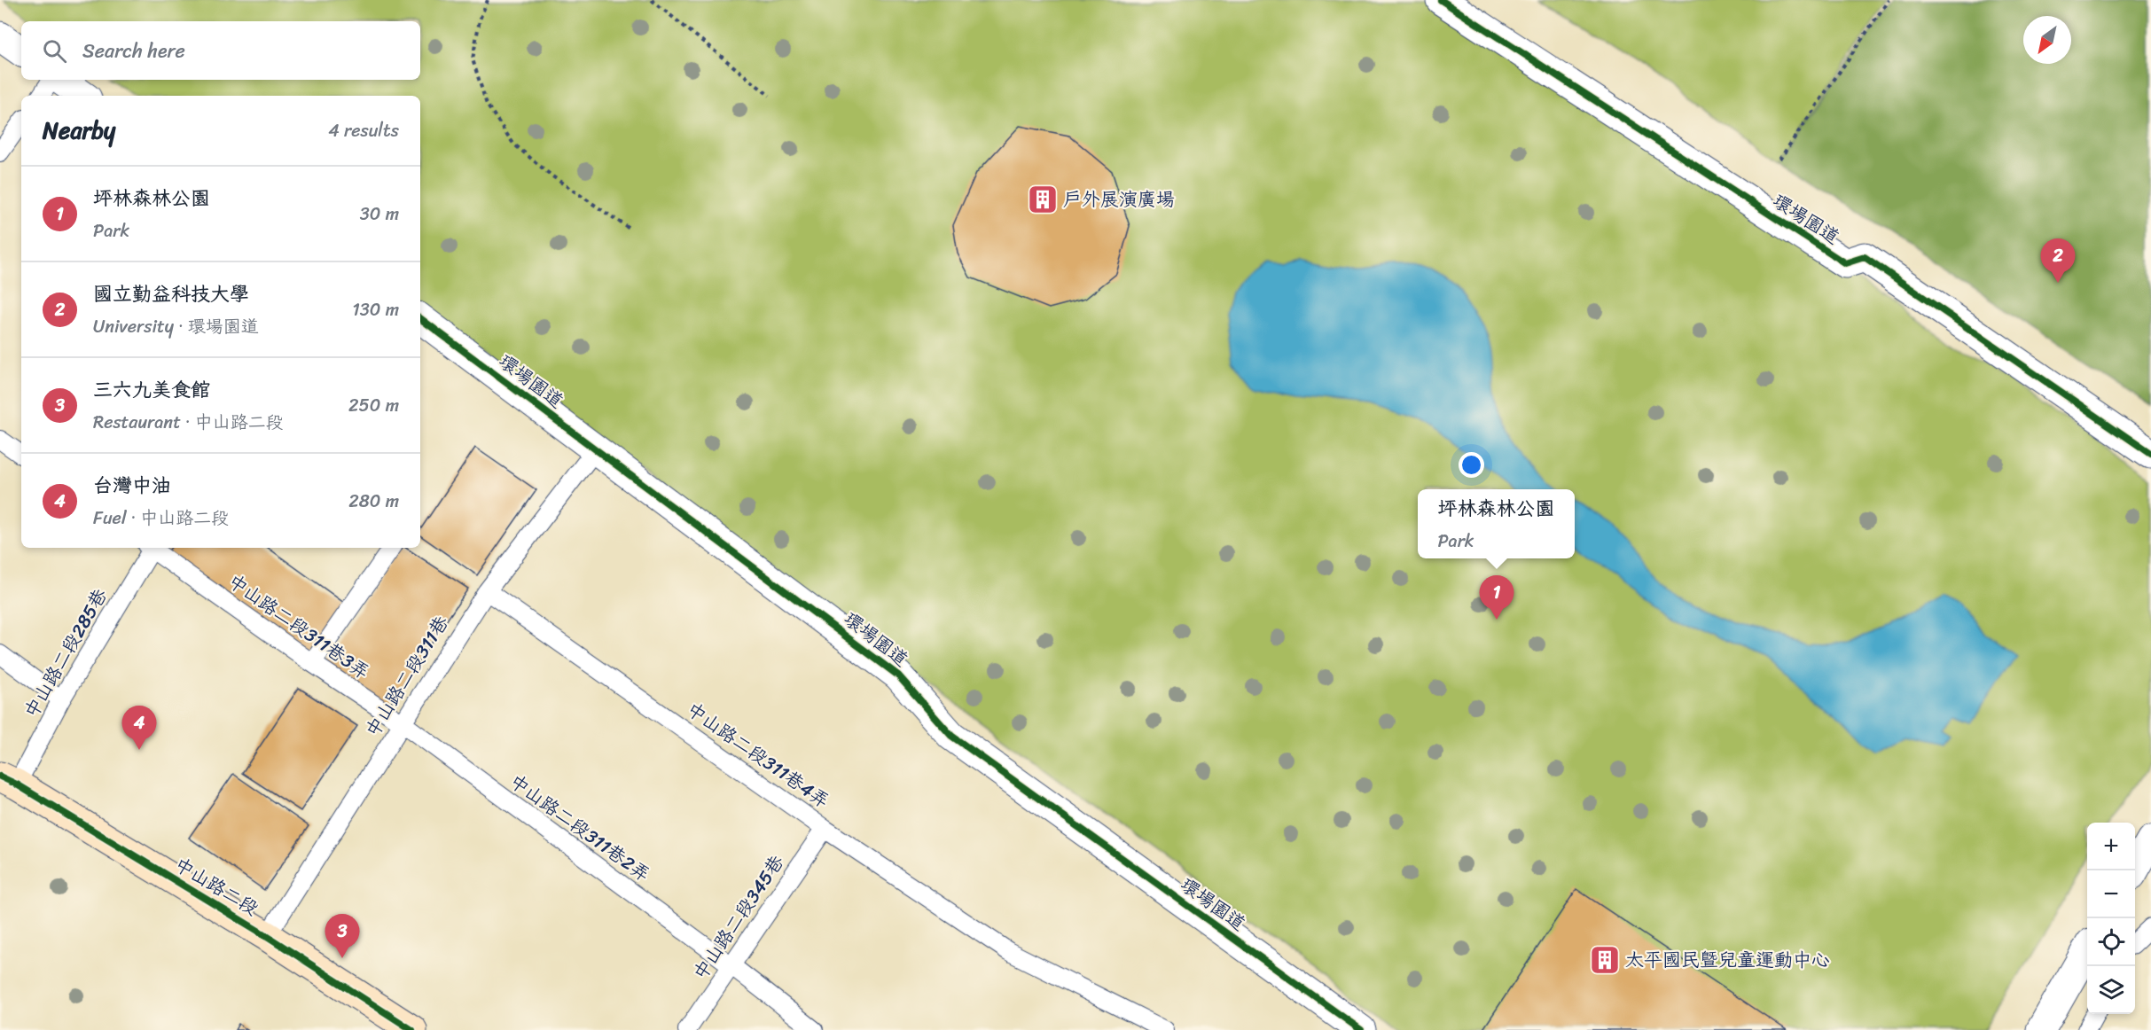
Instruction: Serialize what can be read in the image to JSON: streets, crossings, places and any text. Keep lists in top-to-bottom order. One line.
{"streets":{"street":["環場園道","中山路二段"],"lane":["中山路二段311巷3弄","中山路二段285巷","中山路二段311巷","中山路二段311巷4弄","中山路二段311巷2弄","中山路二段345巷"]},"crossings":[["環場園道","中山路二段311巷"],["中山路二段311巷3弄","中山路二段311巷"],["中山路二段311巷3弄","中山路二段311巷2弄"],["中山路二段285巷","中山路二段"],["中山路二段311巷","中山路二段311巷4弄"],["中山路二段311巷","中山路二段311巷2弄"],["中山路二段311巷","中山路二段"],["中山路二段311巷4弄","中山路二段345巷"],["中山路二段311巷2弄","中山路二段345巷"]],"places":{"building":["戶外展演廣場","太平國民暨兒童運動中心"]},"north":"bottom left","page":{"search":"Search here","heading":["Nearby","4 results"],"list":[{"mark":"1","name":"坪林森林公園","note":"Park","value":"30 m"},{"mark":"2","name":"國立勤益科技大學","note":"University · 環場園道","value":"130 m"},{"mark":"3","name":"三六九美食館","note":"Restaurant · 中山路二段","value":"250 m"},{"mark":"4","name":"台灣中油","note":"Fuel · 中山路二段","value":"280 m"}],"pins":["2","1","4","3"],"popup":["坪林森林公園","Park"],"map_buttons":["+","−"]}}
